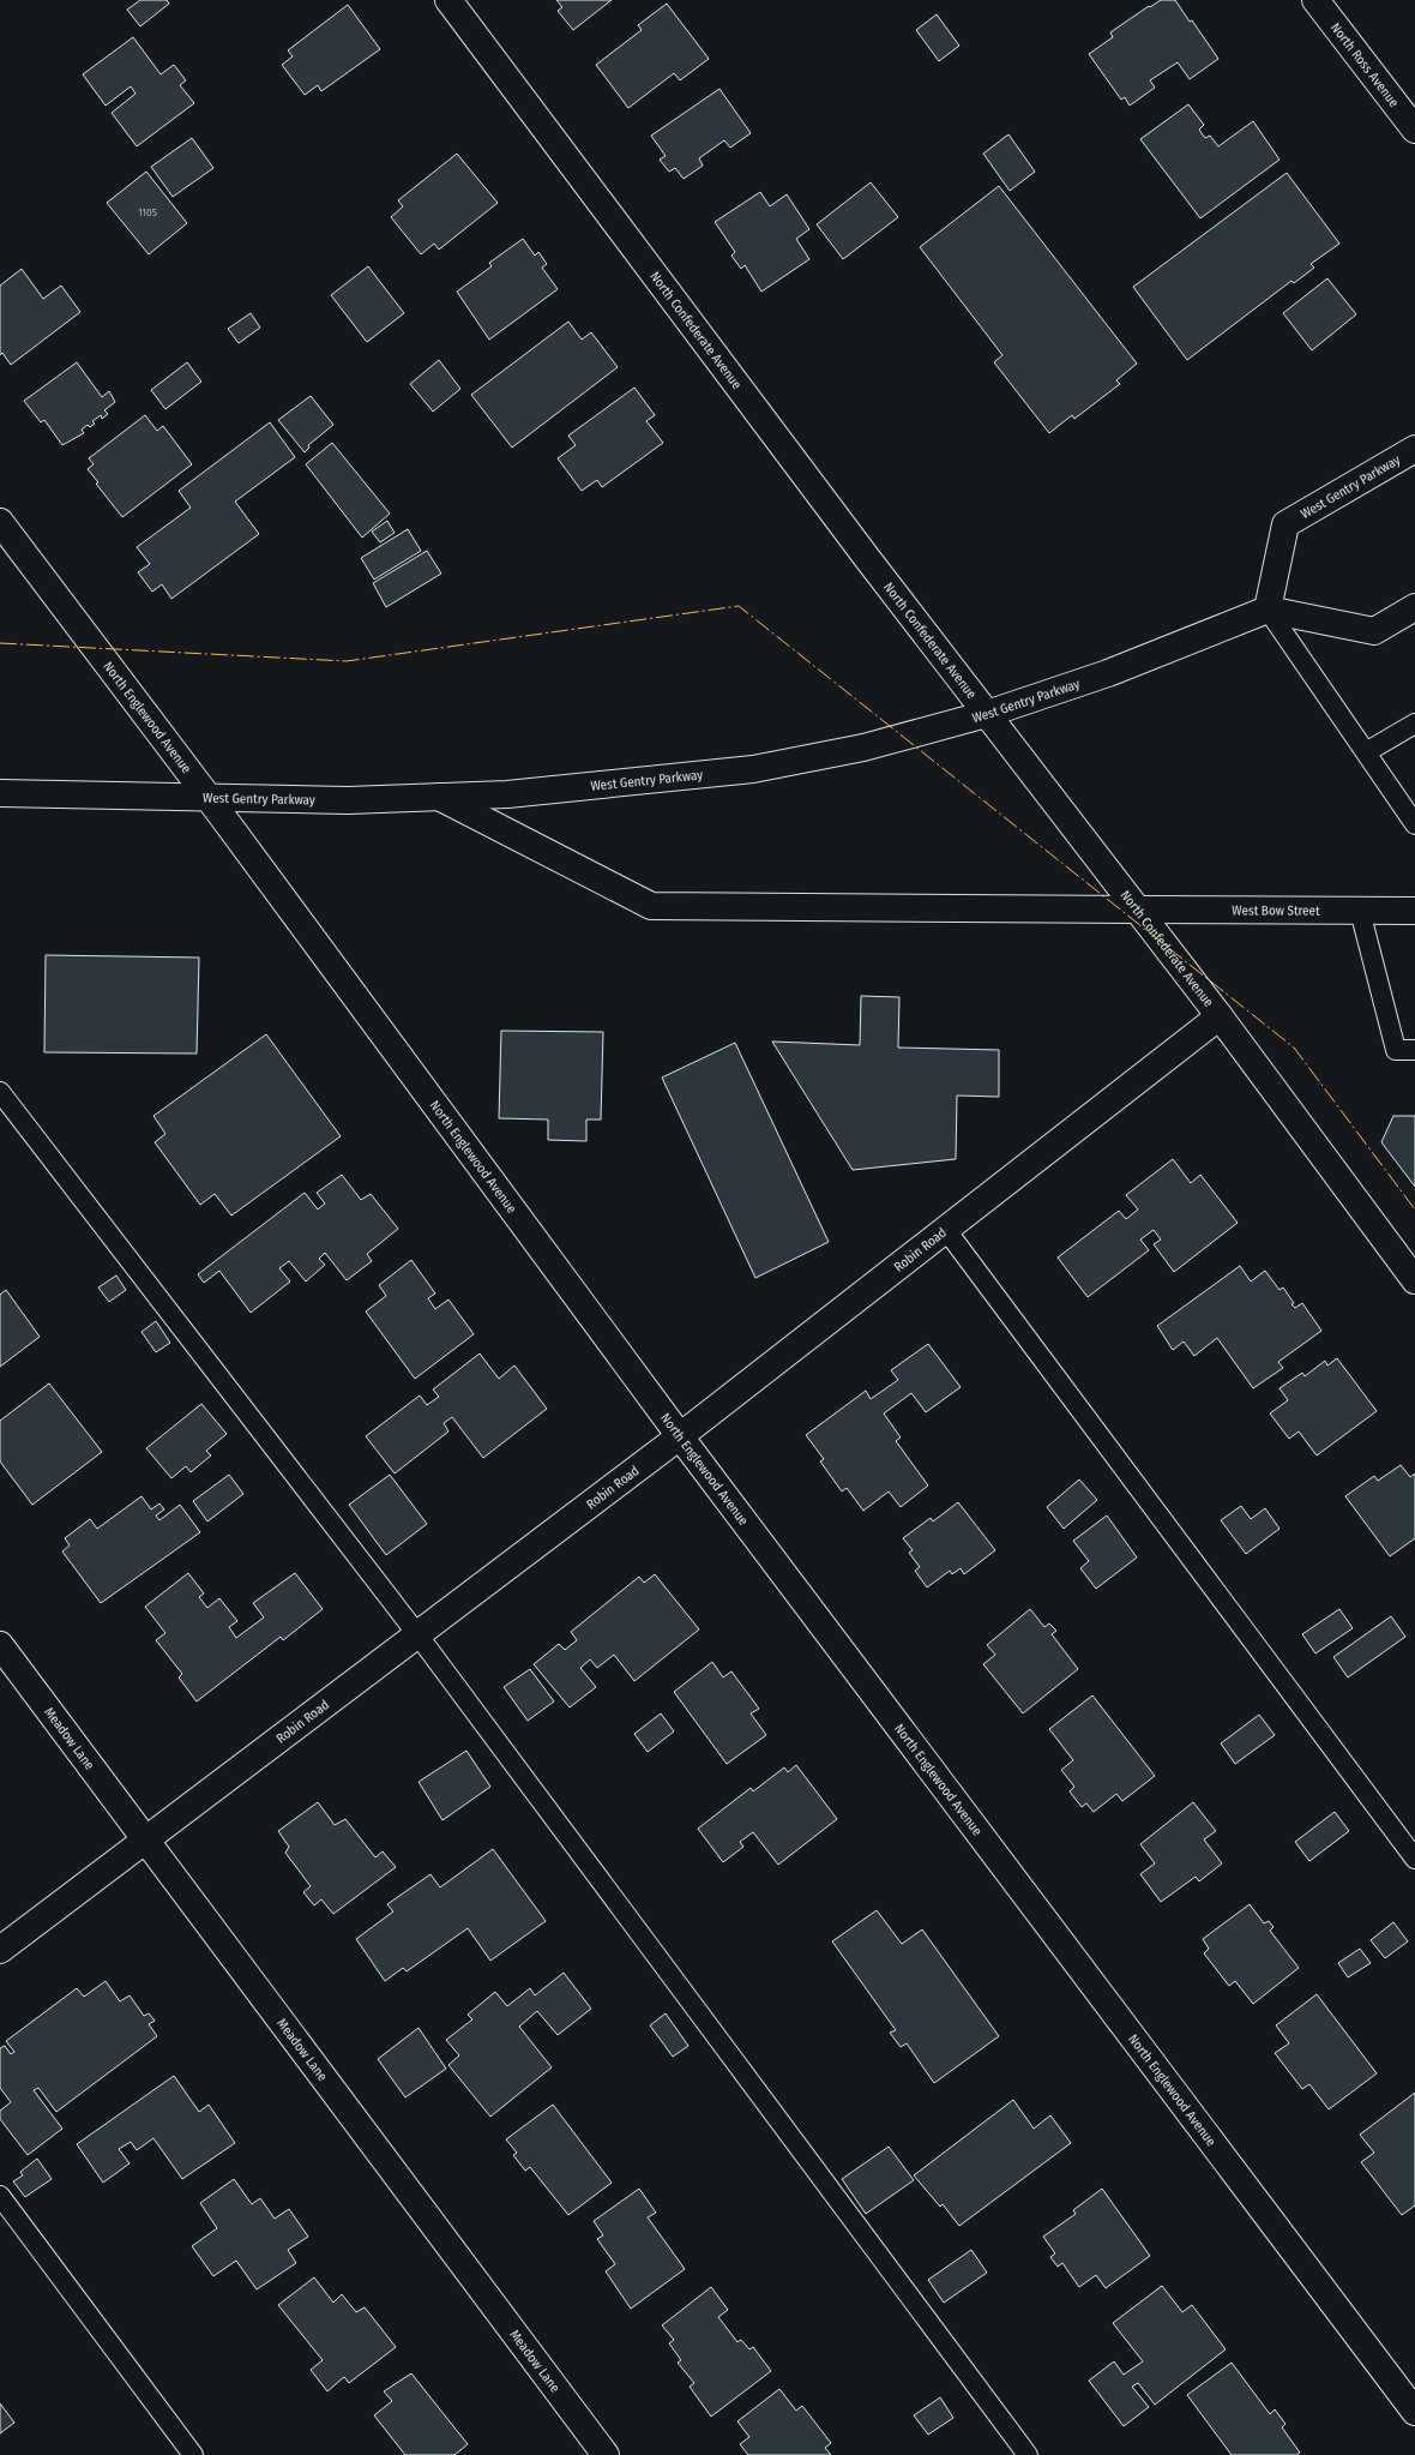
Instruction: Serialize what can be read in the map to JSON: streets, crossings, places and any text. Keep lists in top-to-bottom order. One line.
{"streets":{"street":["North Ross Avenue","North Confederate Avenue","West Gentry Parkway","North Englewood Avenue","West Bow Street","Robin Road","Meadow Lane"]},"crossings":[["North Confederate Avenue","West Gentry Parkway"],["North Confederate Avenue","West Bow Street"],["North Confederate Avenue","Robin Road"],["West Gentry Parkway","North Englewood Avenue"],["West Gentry Parkway","West Bow Street"],["North Englewood Avenue","Robin Road"],["Robin Road","Meadow Lane"]],"house_numbers":["1105"]}
